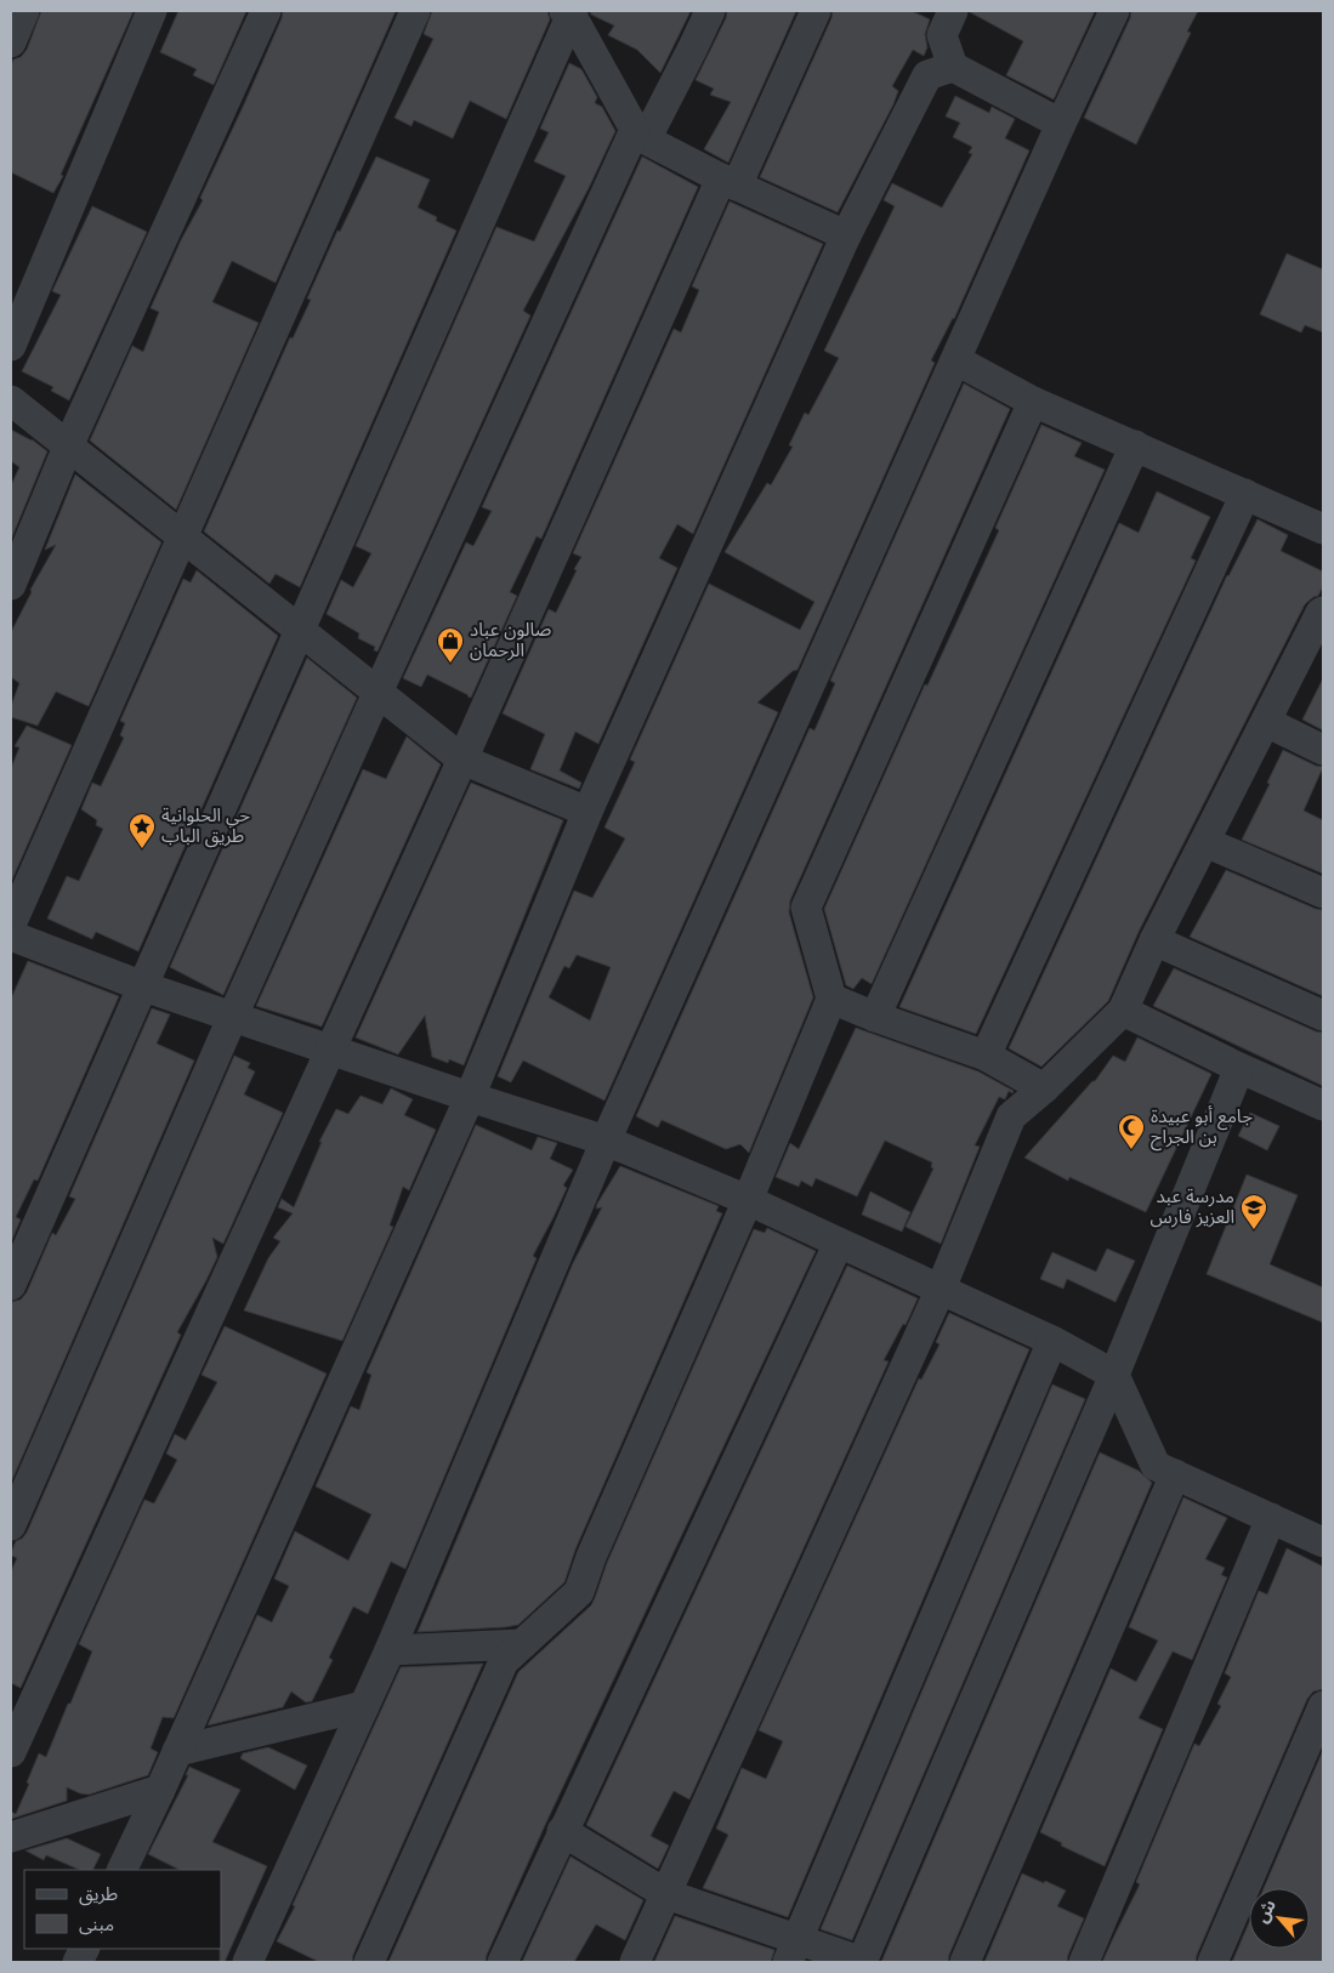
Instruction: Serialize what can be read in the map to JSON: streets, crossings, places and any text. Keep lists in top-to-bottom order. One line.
{"places":{"shop":["صالون عباد الرحمان"],"place":["حي الحلوانية طريق الباب"],"mosque":["جامع أبو عبيدة بن الجراح"],"school or university":["مدرسة عبد العزيز فارس"]},"legend":["طريق","مبنى"],"north":"top left"}
